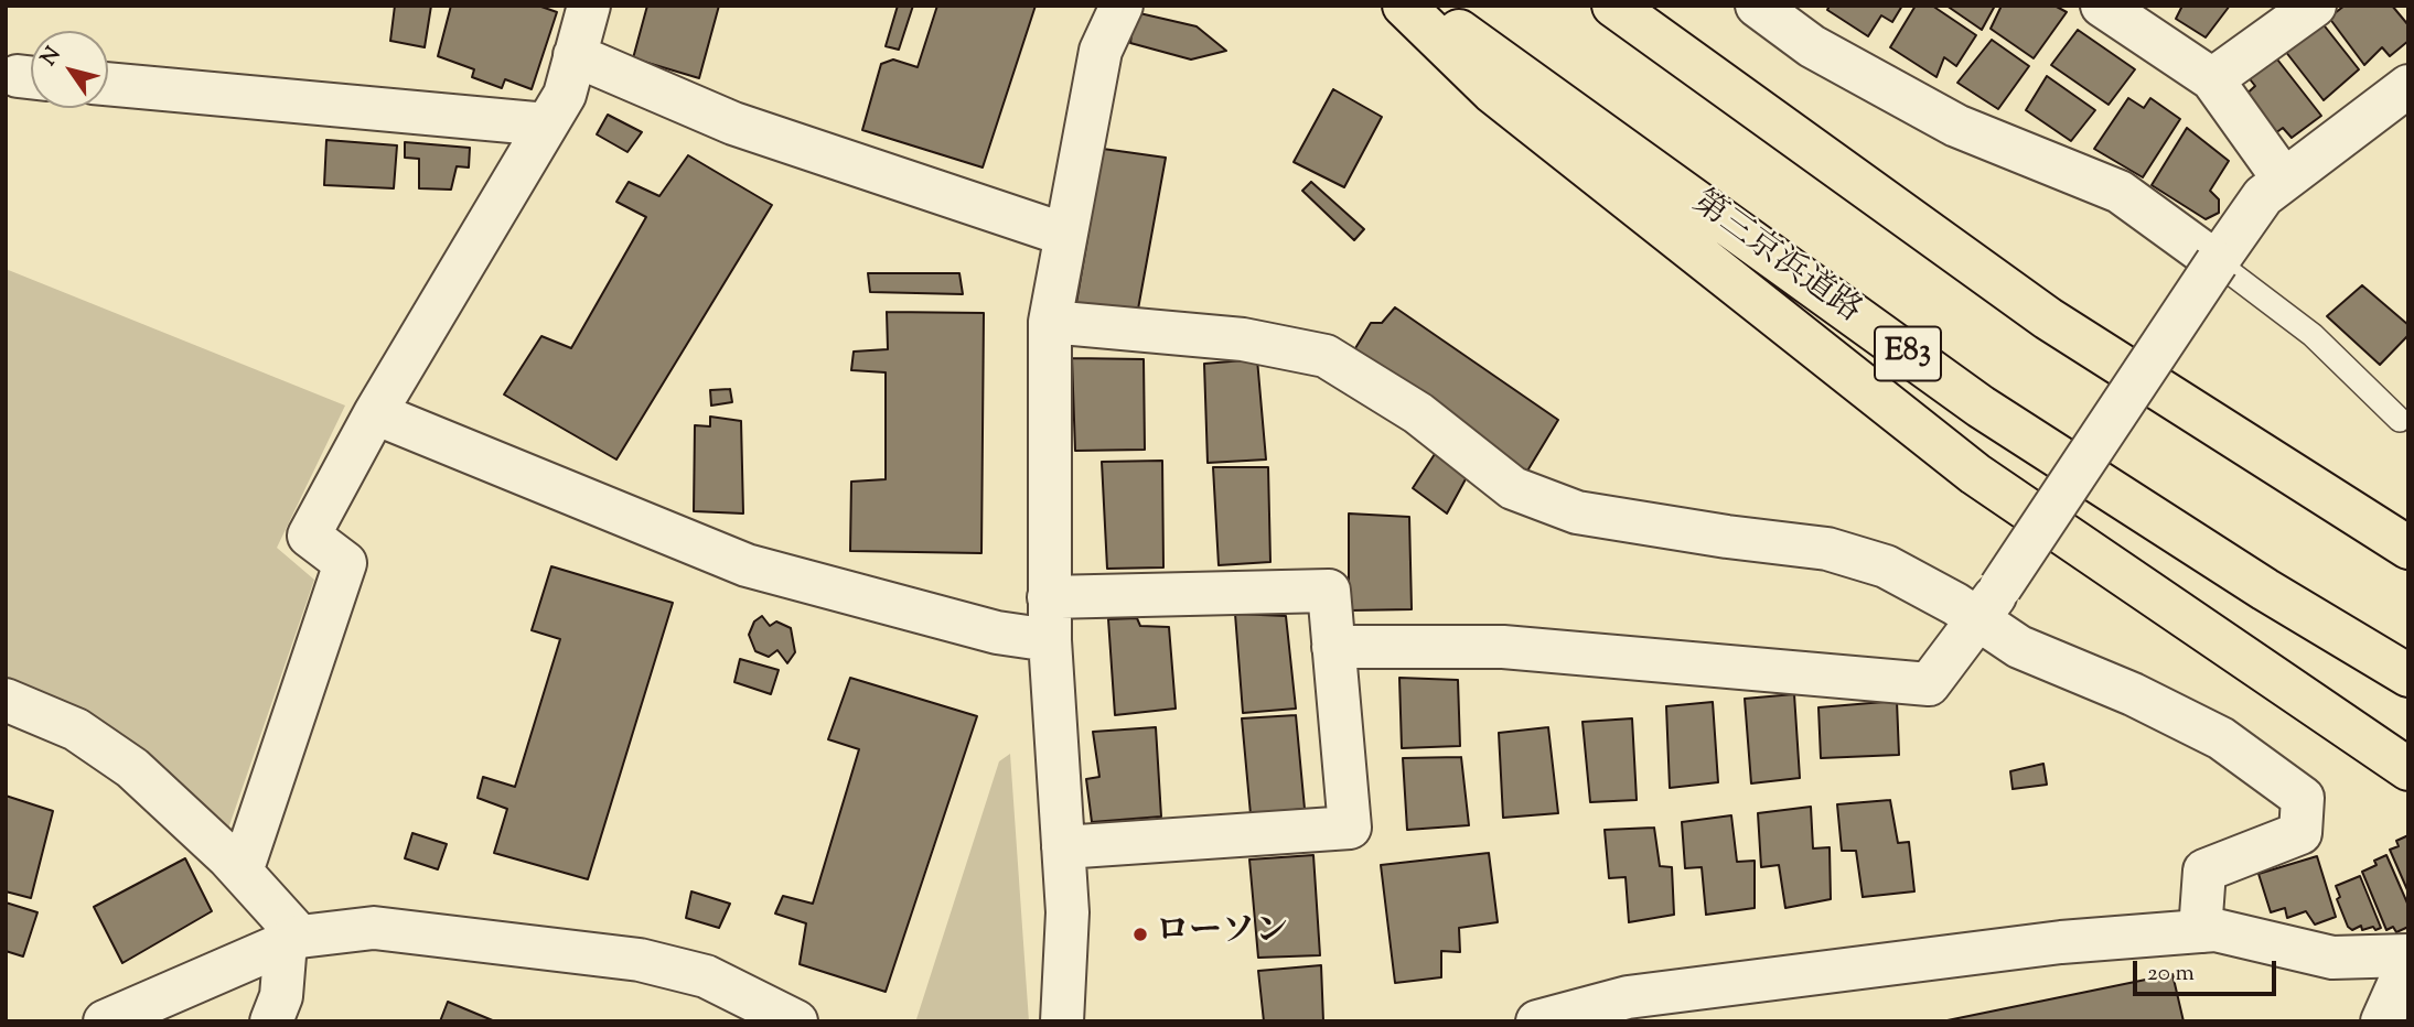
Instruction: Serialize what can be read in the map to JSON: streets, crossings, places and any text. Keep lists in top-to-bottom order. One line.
{"streets":{"highway":["第三京浜道路","E83"]},"places":["ローソン"],"scale_bar":"20 m","north":"top left"}
